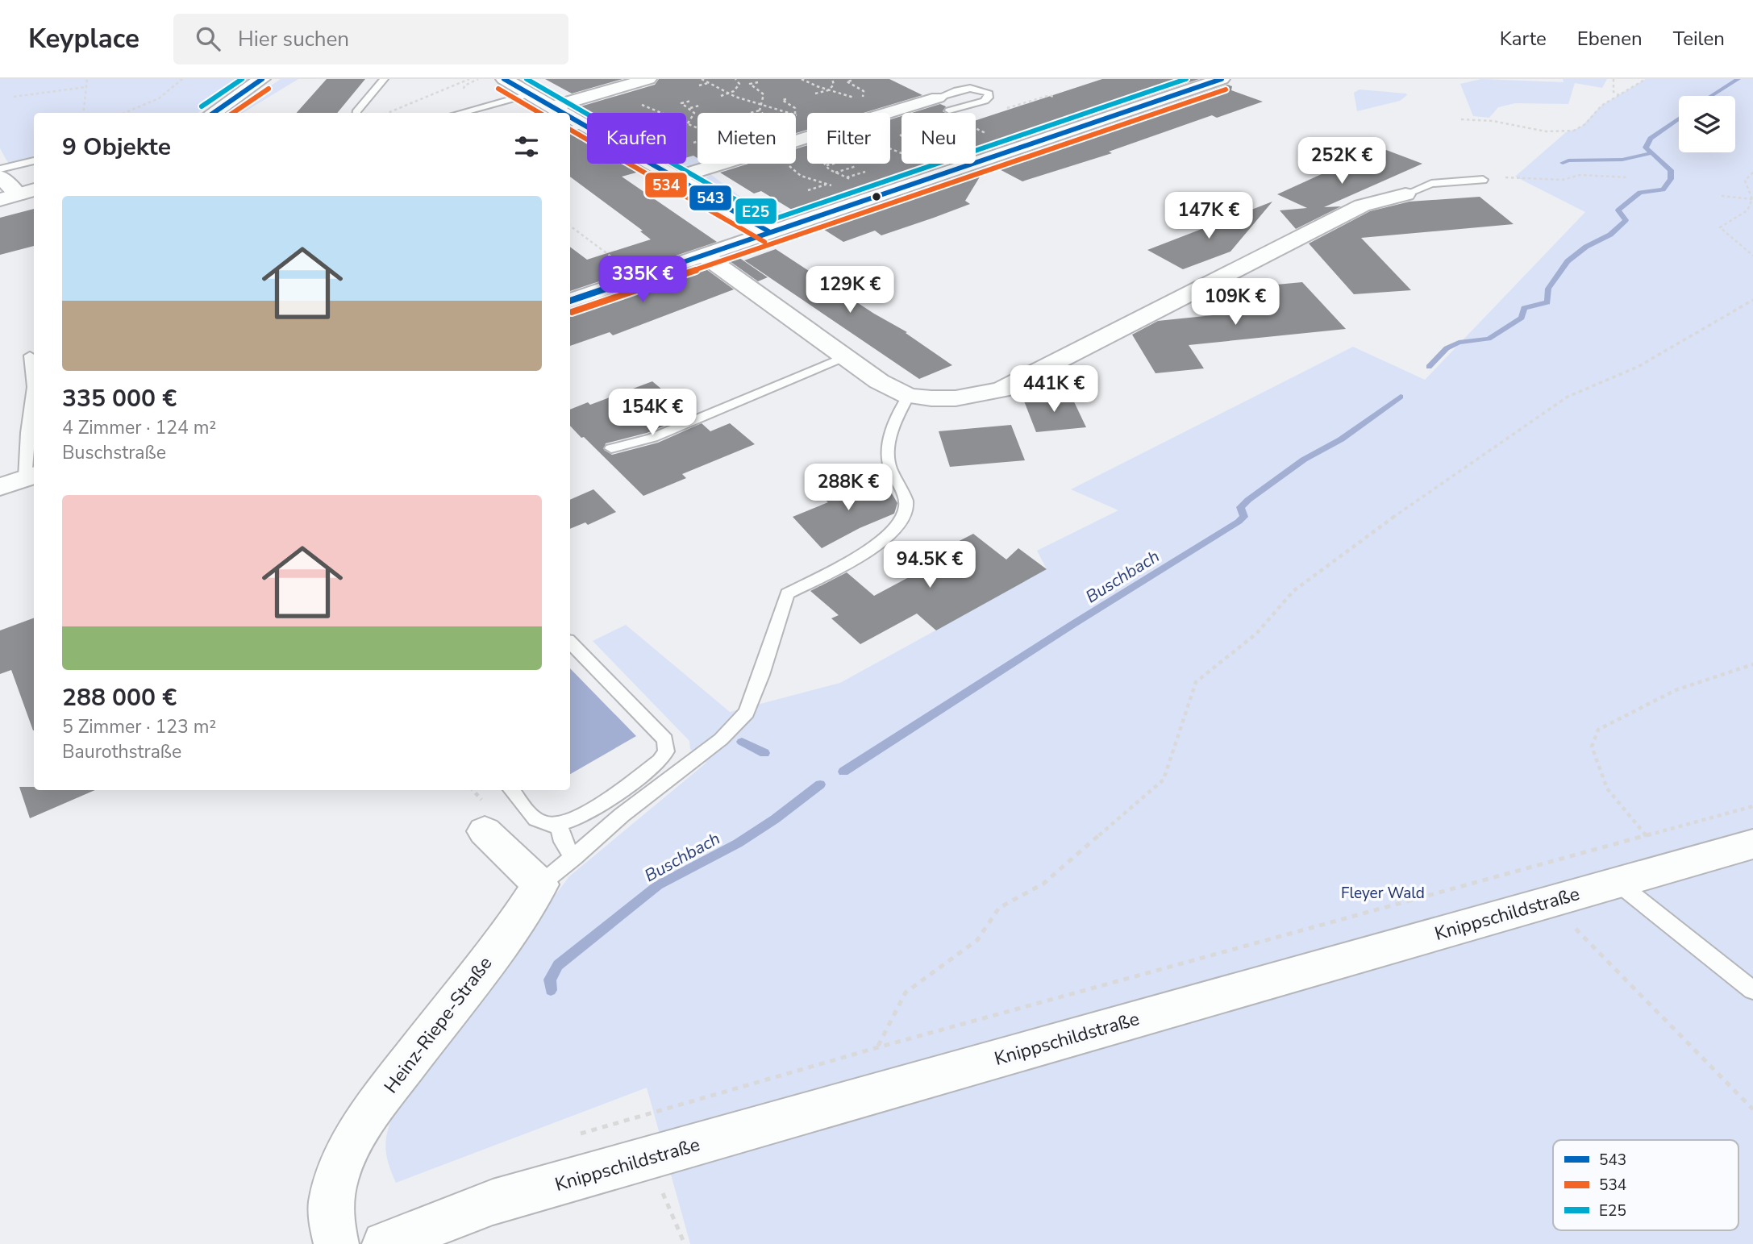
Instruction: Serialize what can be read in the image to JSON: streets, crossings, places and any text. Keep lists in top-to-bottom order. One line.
{"streets":{"street":["Knippschildstraße","Heinz-Riepe-Straße"]},"water":["Buschbach"],"parks":["Fleyer Wald"],"lines":["transit line 543","transit line E25","transit line 534"],"legend":["543","534","E25"],"page":{"header":"Keyplace","search":"Hier suchen","nav":["Karte","Ebenen","Teilen"],"chip":["Kaufen","Mieten","Filter","Neu"],"heading":"9 Objekte","price":["252K €","147K €","335K €","129K €","109K €","441K €","154K €","288K €","94.5K €"],"list":[{"name":"335 000 €","note":"4 Zimmer · 124 m² · Buschstraße"},{"name":"288 000 €","note":"5 Zimmer · 123 m² · Baurothstraße"}]}}
